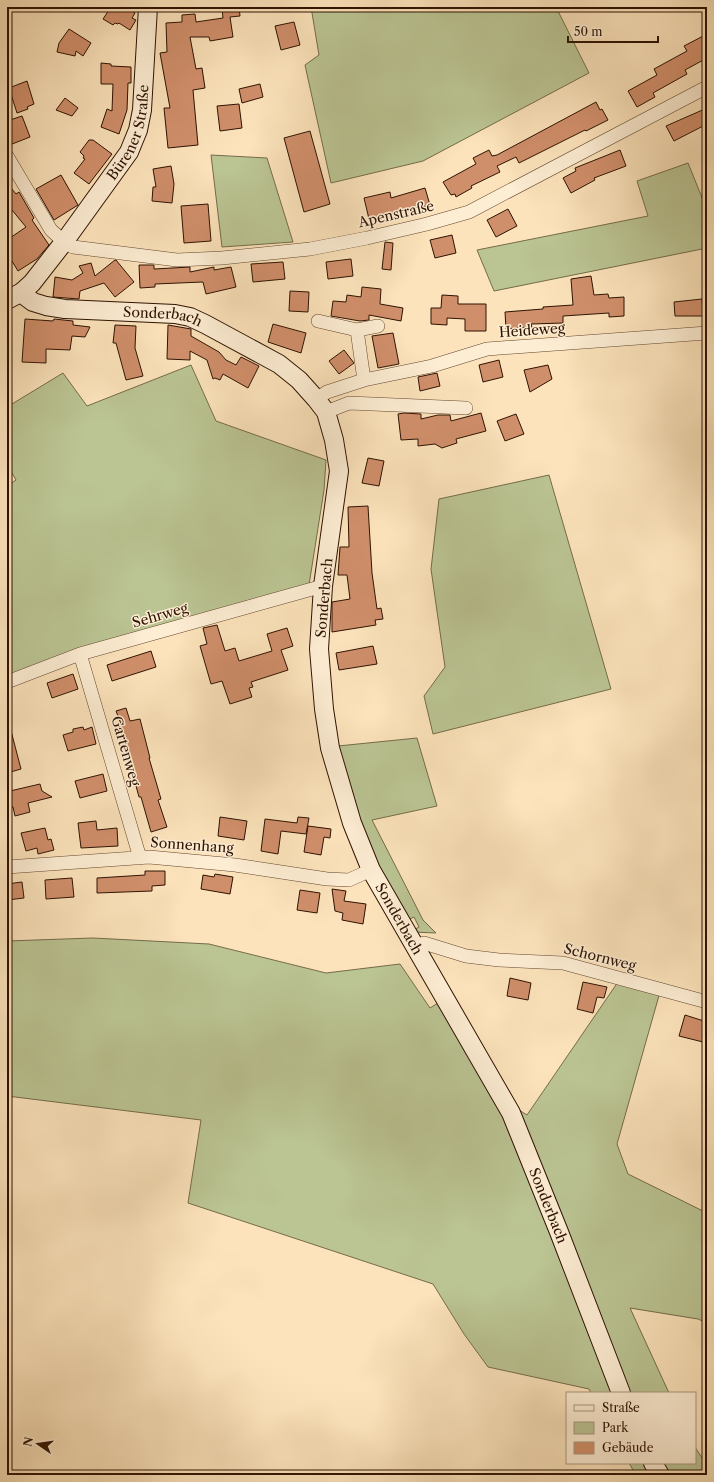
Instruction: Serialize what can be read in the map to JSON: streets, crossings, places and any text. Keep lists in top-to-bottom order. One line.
{"streets":{"street":["Bürener Straße","Apenstraße","Sonderbach","Heideweg","Sehrweg","Gartenweg","Sonnenhang","Schornweg"]},"crossings":[["Bürener Straße","Apenstraße"],["Bürener Straße","Sonderbach"],["Sonderbach","Heideweg"],["Sonderbach","Sehrweg"],["Sonderbach","Sonnenhang"],["Sonderbach","Schornweg"],["Sehrweg","Gartenweg"],["Gartenweg","Sonnenhang"]],"legend":["Straße","Park","Gebäude"],"scale_bar":"50 m","north":"left"}
